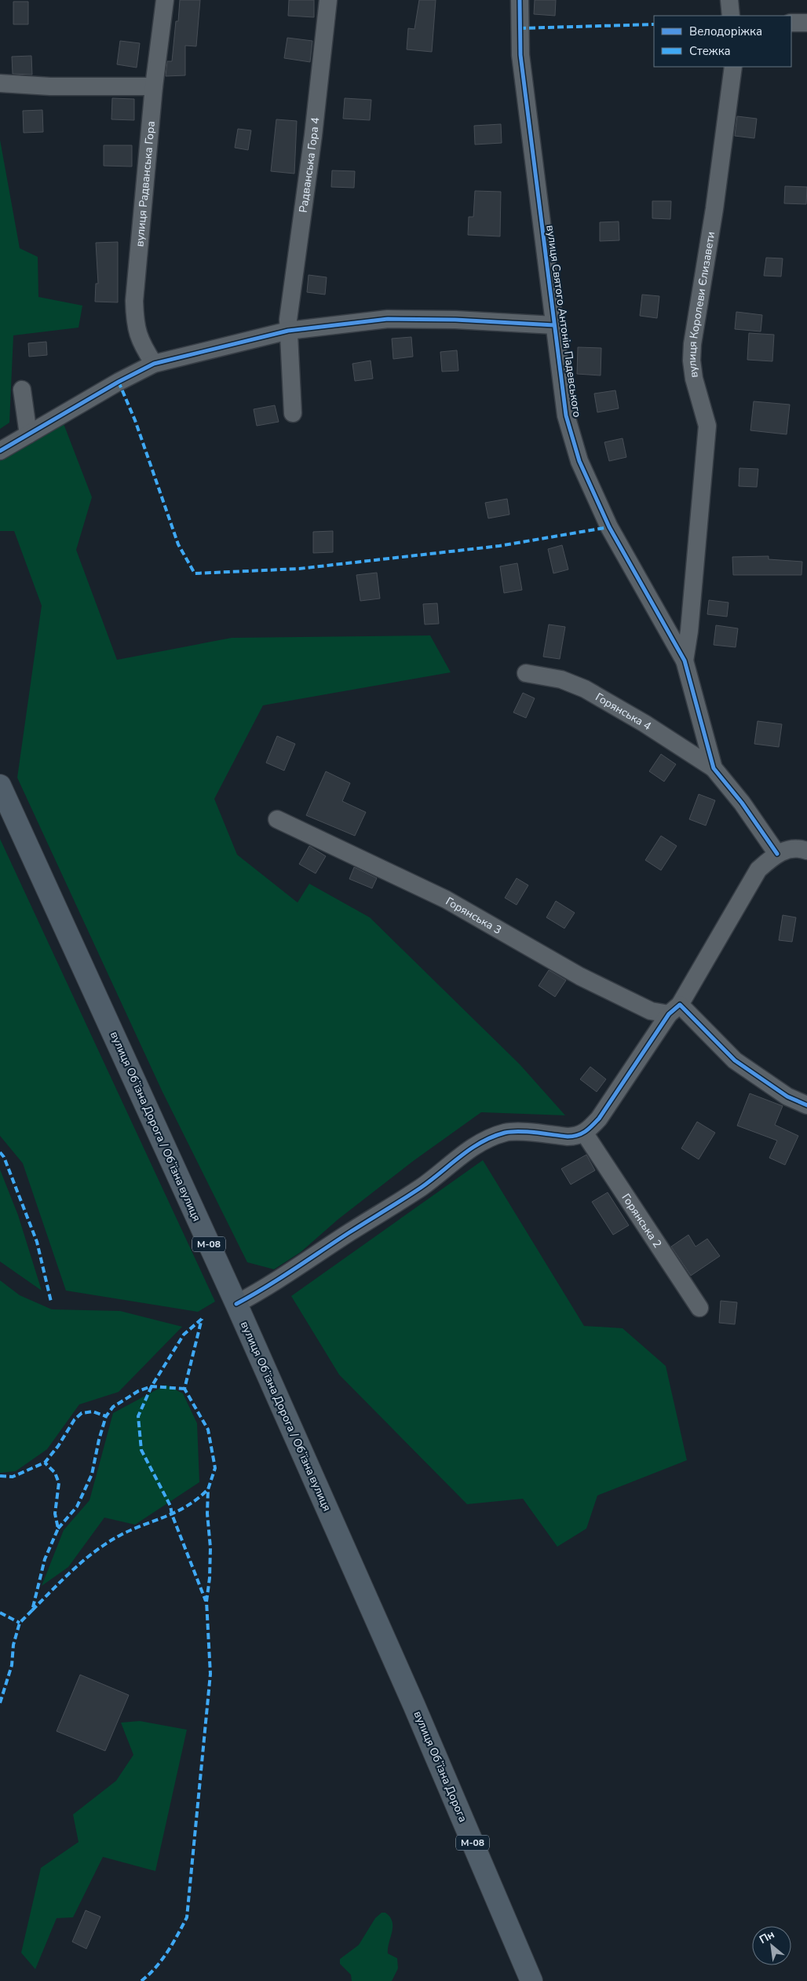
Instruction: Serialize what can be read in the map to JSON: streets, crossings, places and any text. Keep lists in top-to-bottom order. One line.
{"streets":{"highway":["вулиця Обʼїзна Дорога / Обʼїзна вулиця","М-08","вулиця Обʼїзна Дорога"],"street":["Радванська Гора 4","вулиця Радванська Гора","вулиця Королеви Єлизавети","вулиця Святого Антонія Падевського","Горянська 4","Горянська 3","Горянська 2"]},"crossings":[["вулиця Королеви Єлизавети","вулиця Святого Антонія Падевського"],["вулиця Святого Антонія Падевського","Горянська 4"],["вулиця Обʼїзна Дорога / Обʼїзна вулиця","вулиця Обʼїзна Дорога"]],"legend":["Велодоріжка","Стежка"],"north":"top left"}
